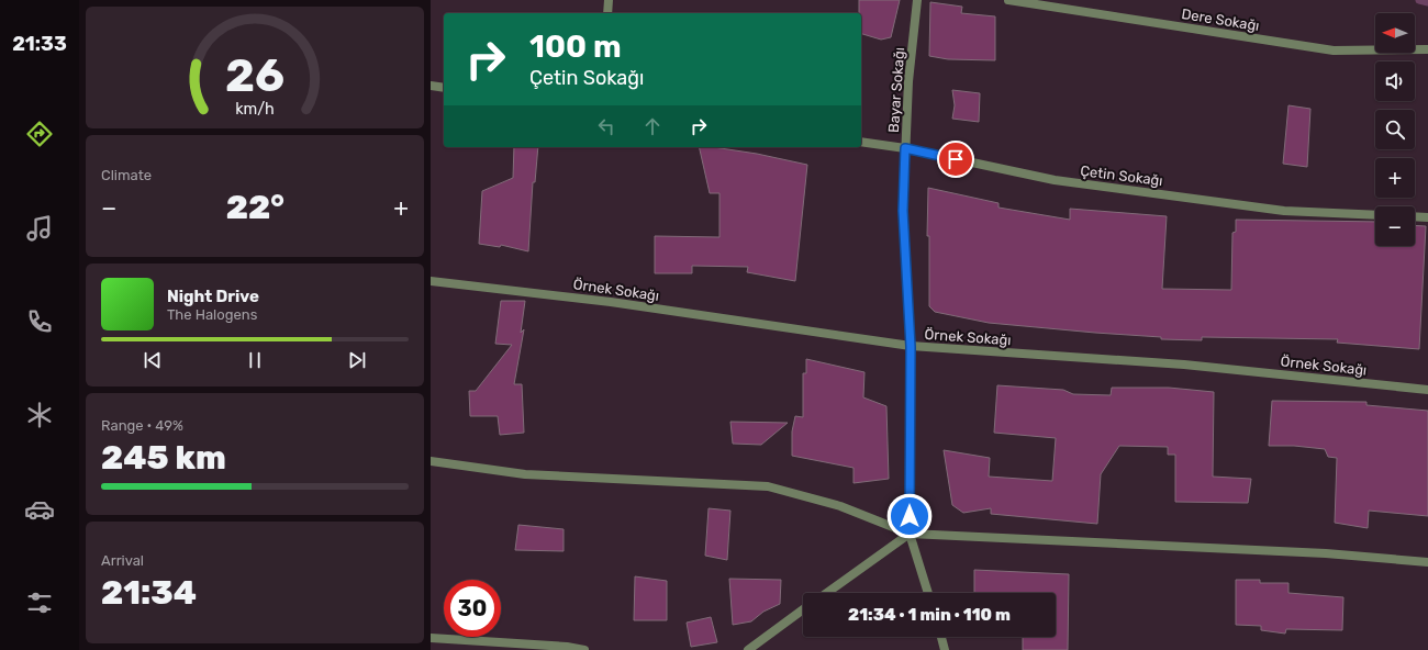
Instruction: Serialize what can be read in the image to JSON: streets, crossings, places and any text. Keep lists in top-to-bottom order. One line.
{"streets":{"street":["Dere Sokağı","Bayar Sokağı","Çetin Sokağı","Örnek Sokağı"]},"crossings":[["Bayar Sokağı","Çetin Sokağı"],["Bayar Sokağı","Örnek Sokağı"]],"north":"left","page":{"tabs":"21:33","map_buttons":["+","−"],"turn":["100 m","Çetin Sokağı"],"tile":["Climate",["Range · 49%","245 km"],["Arrival","21:34"]],"heat":["−","22°","+"],"song":["Night Drive","The Halogens"],"limit":"30","trip":"21:34 · 1 min · 110 m","gauge":["26","km/h"]}}
